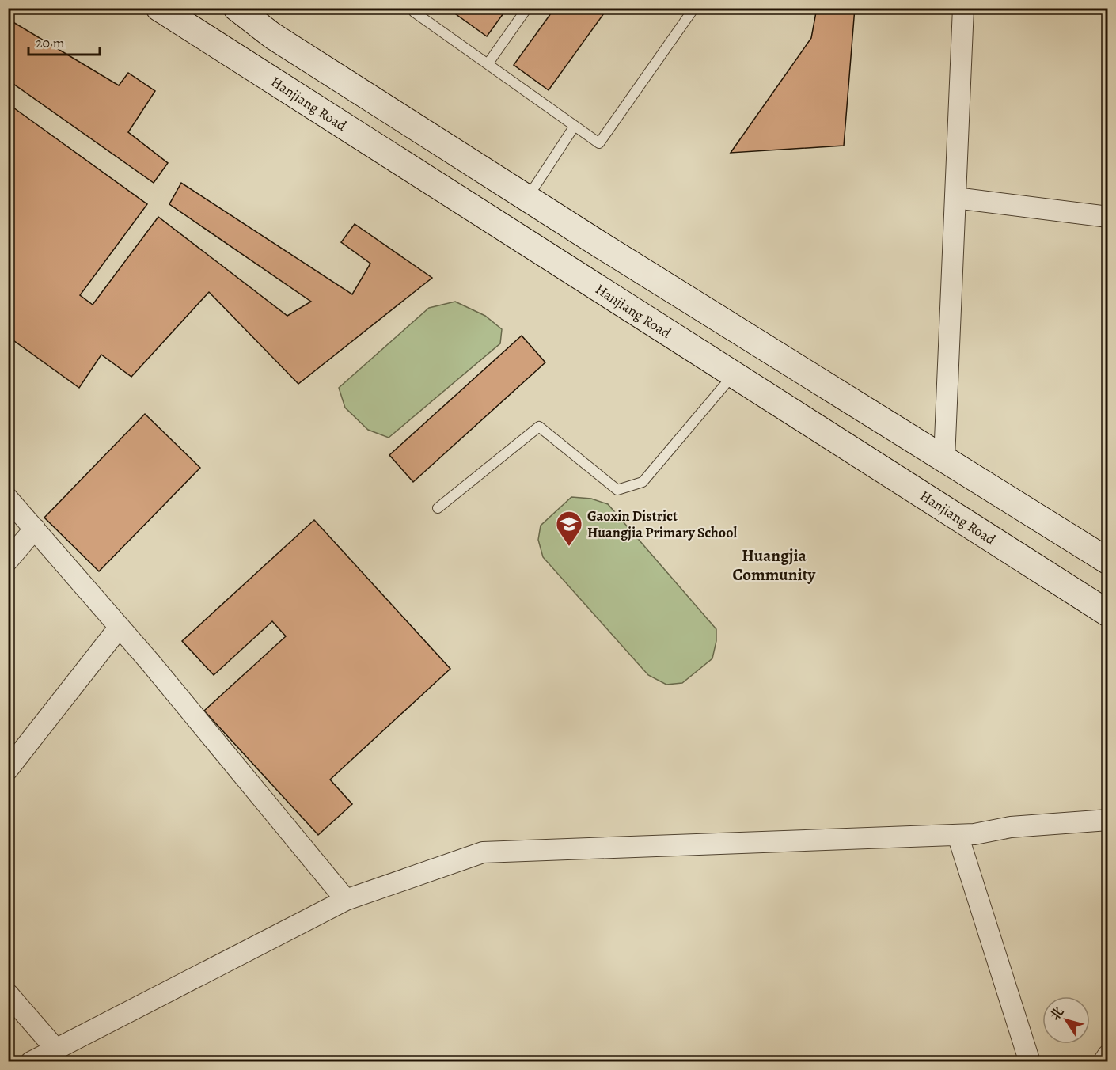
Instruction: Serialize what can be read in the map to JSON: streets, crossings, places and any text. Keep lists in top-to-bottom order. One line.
{"streets":{"main road":["Hanjiang Road"]},"districts":["Huangjia Community"],"places":{"school or university":["Gaoxin District Huangjia Primary School"]},"scale_bar":"20 m","north":"top left"}
